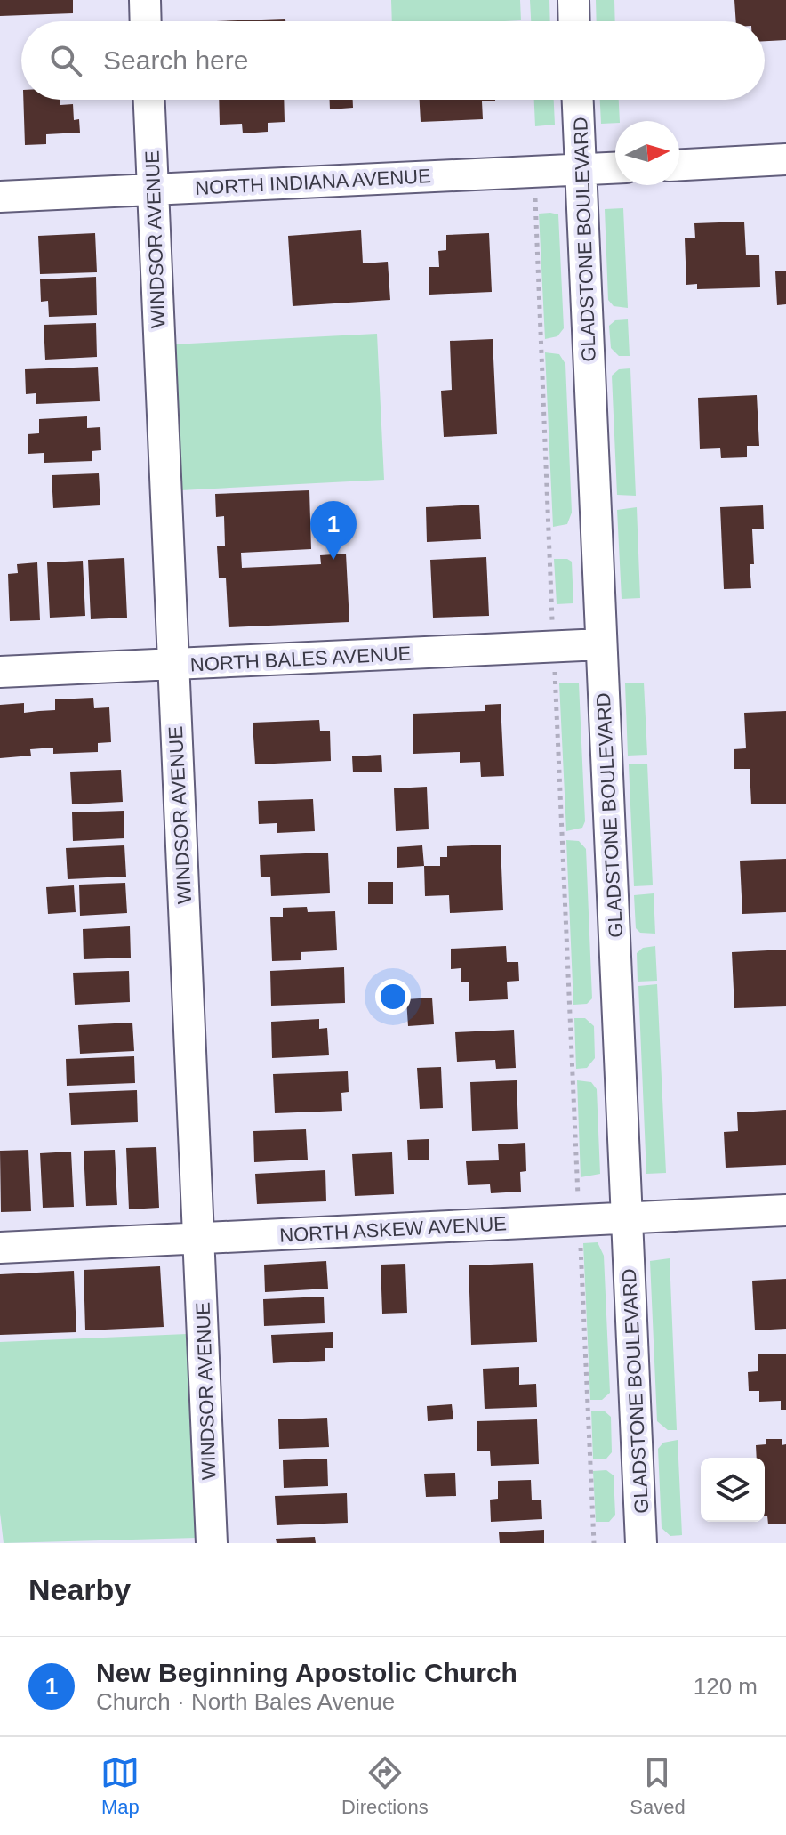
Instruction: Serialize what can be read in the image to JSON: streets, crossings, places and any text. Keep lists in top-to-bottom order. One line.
{"streets":{"street":["NORTH INDIANA AVENUE","WINDSOR AVENUE","GLADSTONE BOULEVARD","NORTH BALES AVENUE","NORTH ASKEW AVENUE"]},"crossings":[["NORTH INDIANA AVENUE","WINDSOR AVENUE"],["NORTH INDIANA AVENUE","GLADSTONE BOULEVARD"],["WINDSOR AVENUE","NORTH BALES AVENUE"],["WINDSOR AVENUE","NORTH ASKEW AVENUE"],["GLADSTONE BOULEVARD","NORTH BALES AVENUE"],["GLADSTONE BOULEVARD","NORTH ASKEW AVENUE"]],"north":"right","page":{"search":"Search here","pins":"1","heading":"Nearby","list":[{"mark":"1","name":"New Beginning Apostolic Church","note":"Church · North Bales Avenue","value":"120 m"}],"nav":["Map","Directions","Saved"]}}
